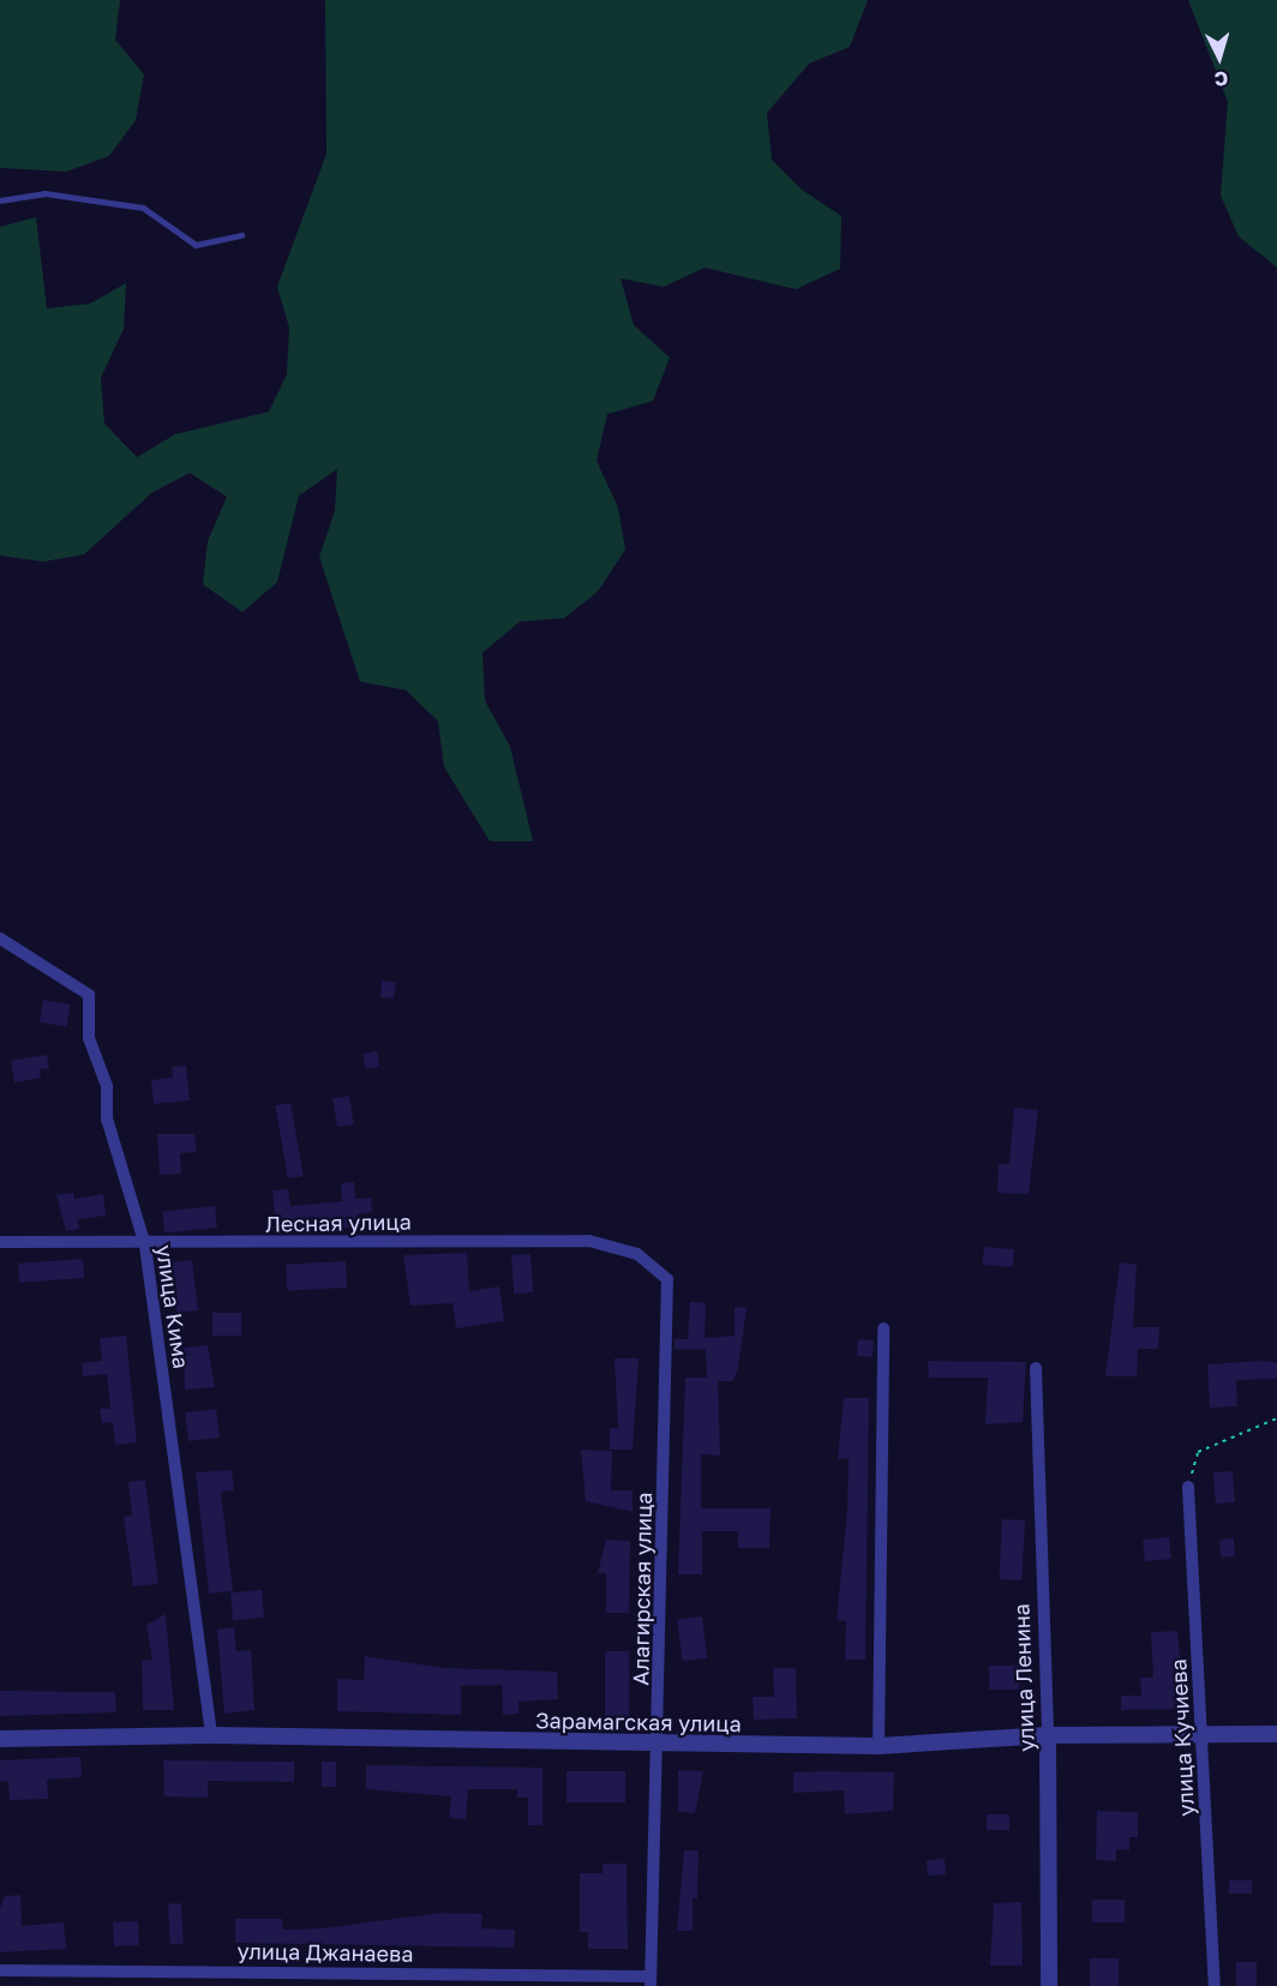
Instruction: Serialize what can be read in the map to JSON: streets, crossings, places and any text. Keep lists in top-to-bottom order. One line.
{"streets":{"street":["Лесная улица","улица Кима","Алагирская улица","улица Ленина","Зарамагская улица","улица Кучиева","улица Джанаева"]},"crossings":[["Лесная улица","улица Кима"],["Лесная улица","Алагирская улица"],["улица Кима","Зарамагская улица"],["Алагирская улица","Зарамагская улица"],["Алагирская улица","улица Джанаева"],["улица Ленина","Зарамагская улица"],["Зарамагская улица","улица Кучиева"]],"north":"bottom"}
